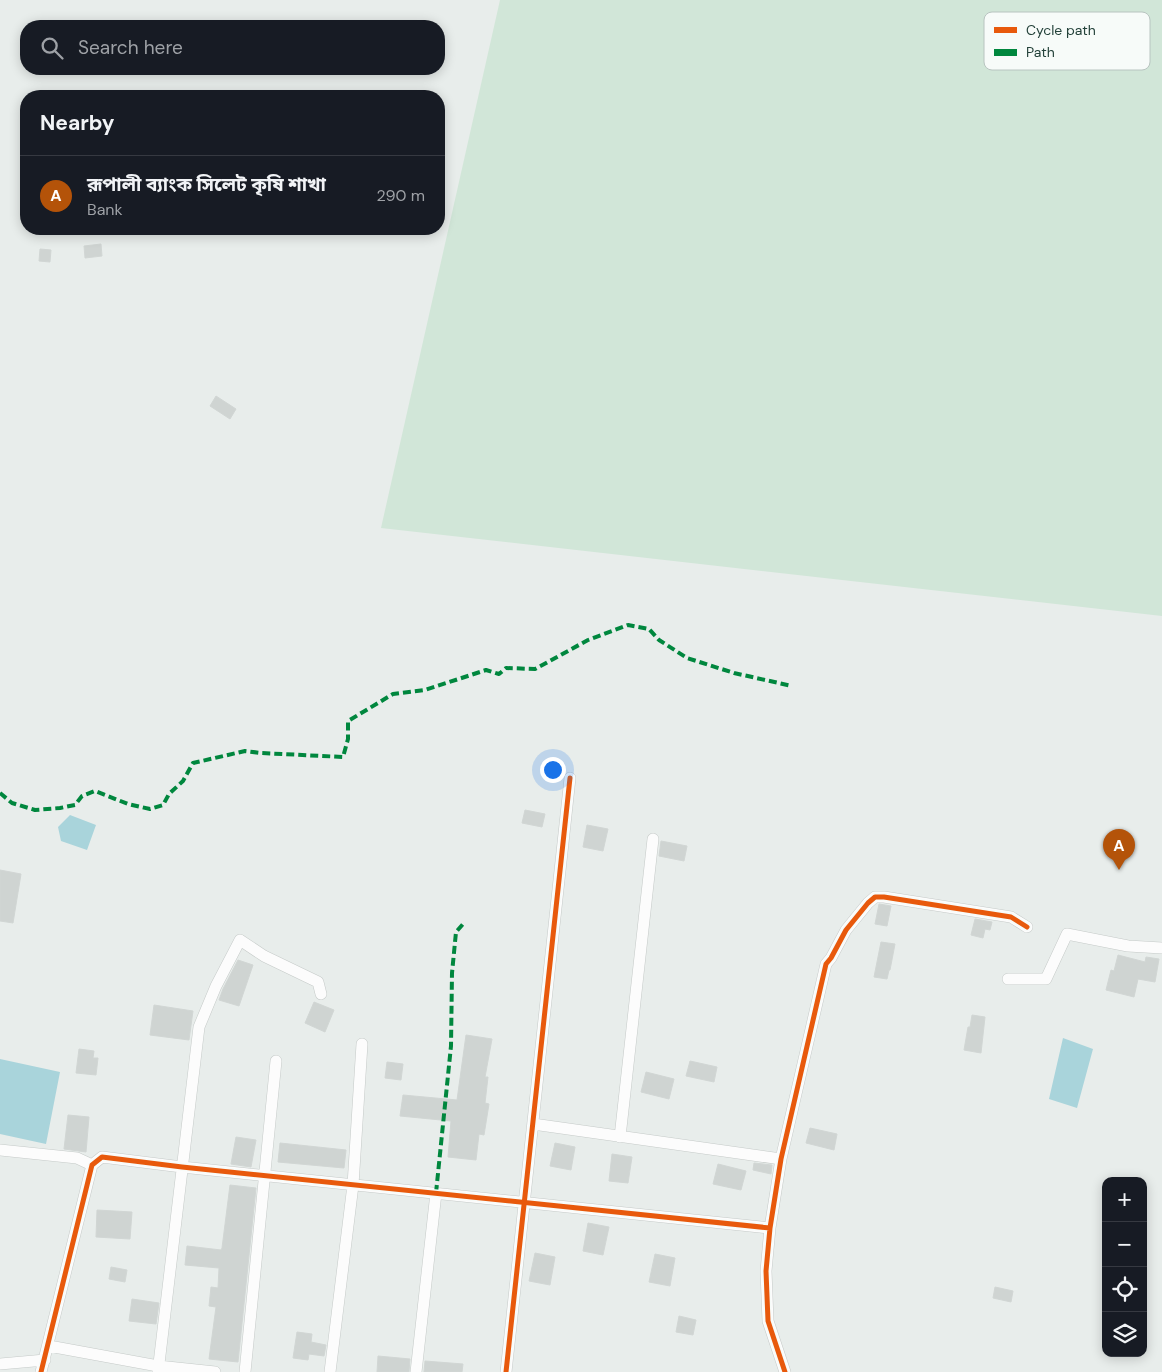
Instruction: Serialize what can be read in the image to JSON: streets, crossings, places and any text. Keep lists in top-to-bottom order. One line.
{"legend":["Cycle path","Path"],"page":{"search":"Search here","heading":"Nearby","list":[{"mark":"A","name":"রূপালী ব্যাংক সিলেট কৃষি শাখা","note":"Bank","value":"290 m"}],"pins":"A","map_buttons":["+","−"]}}
